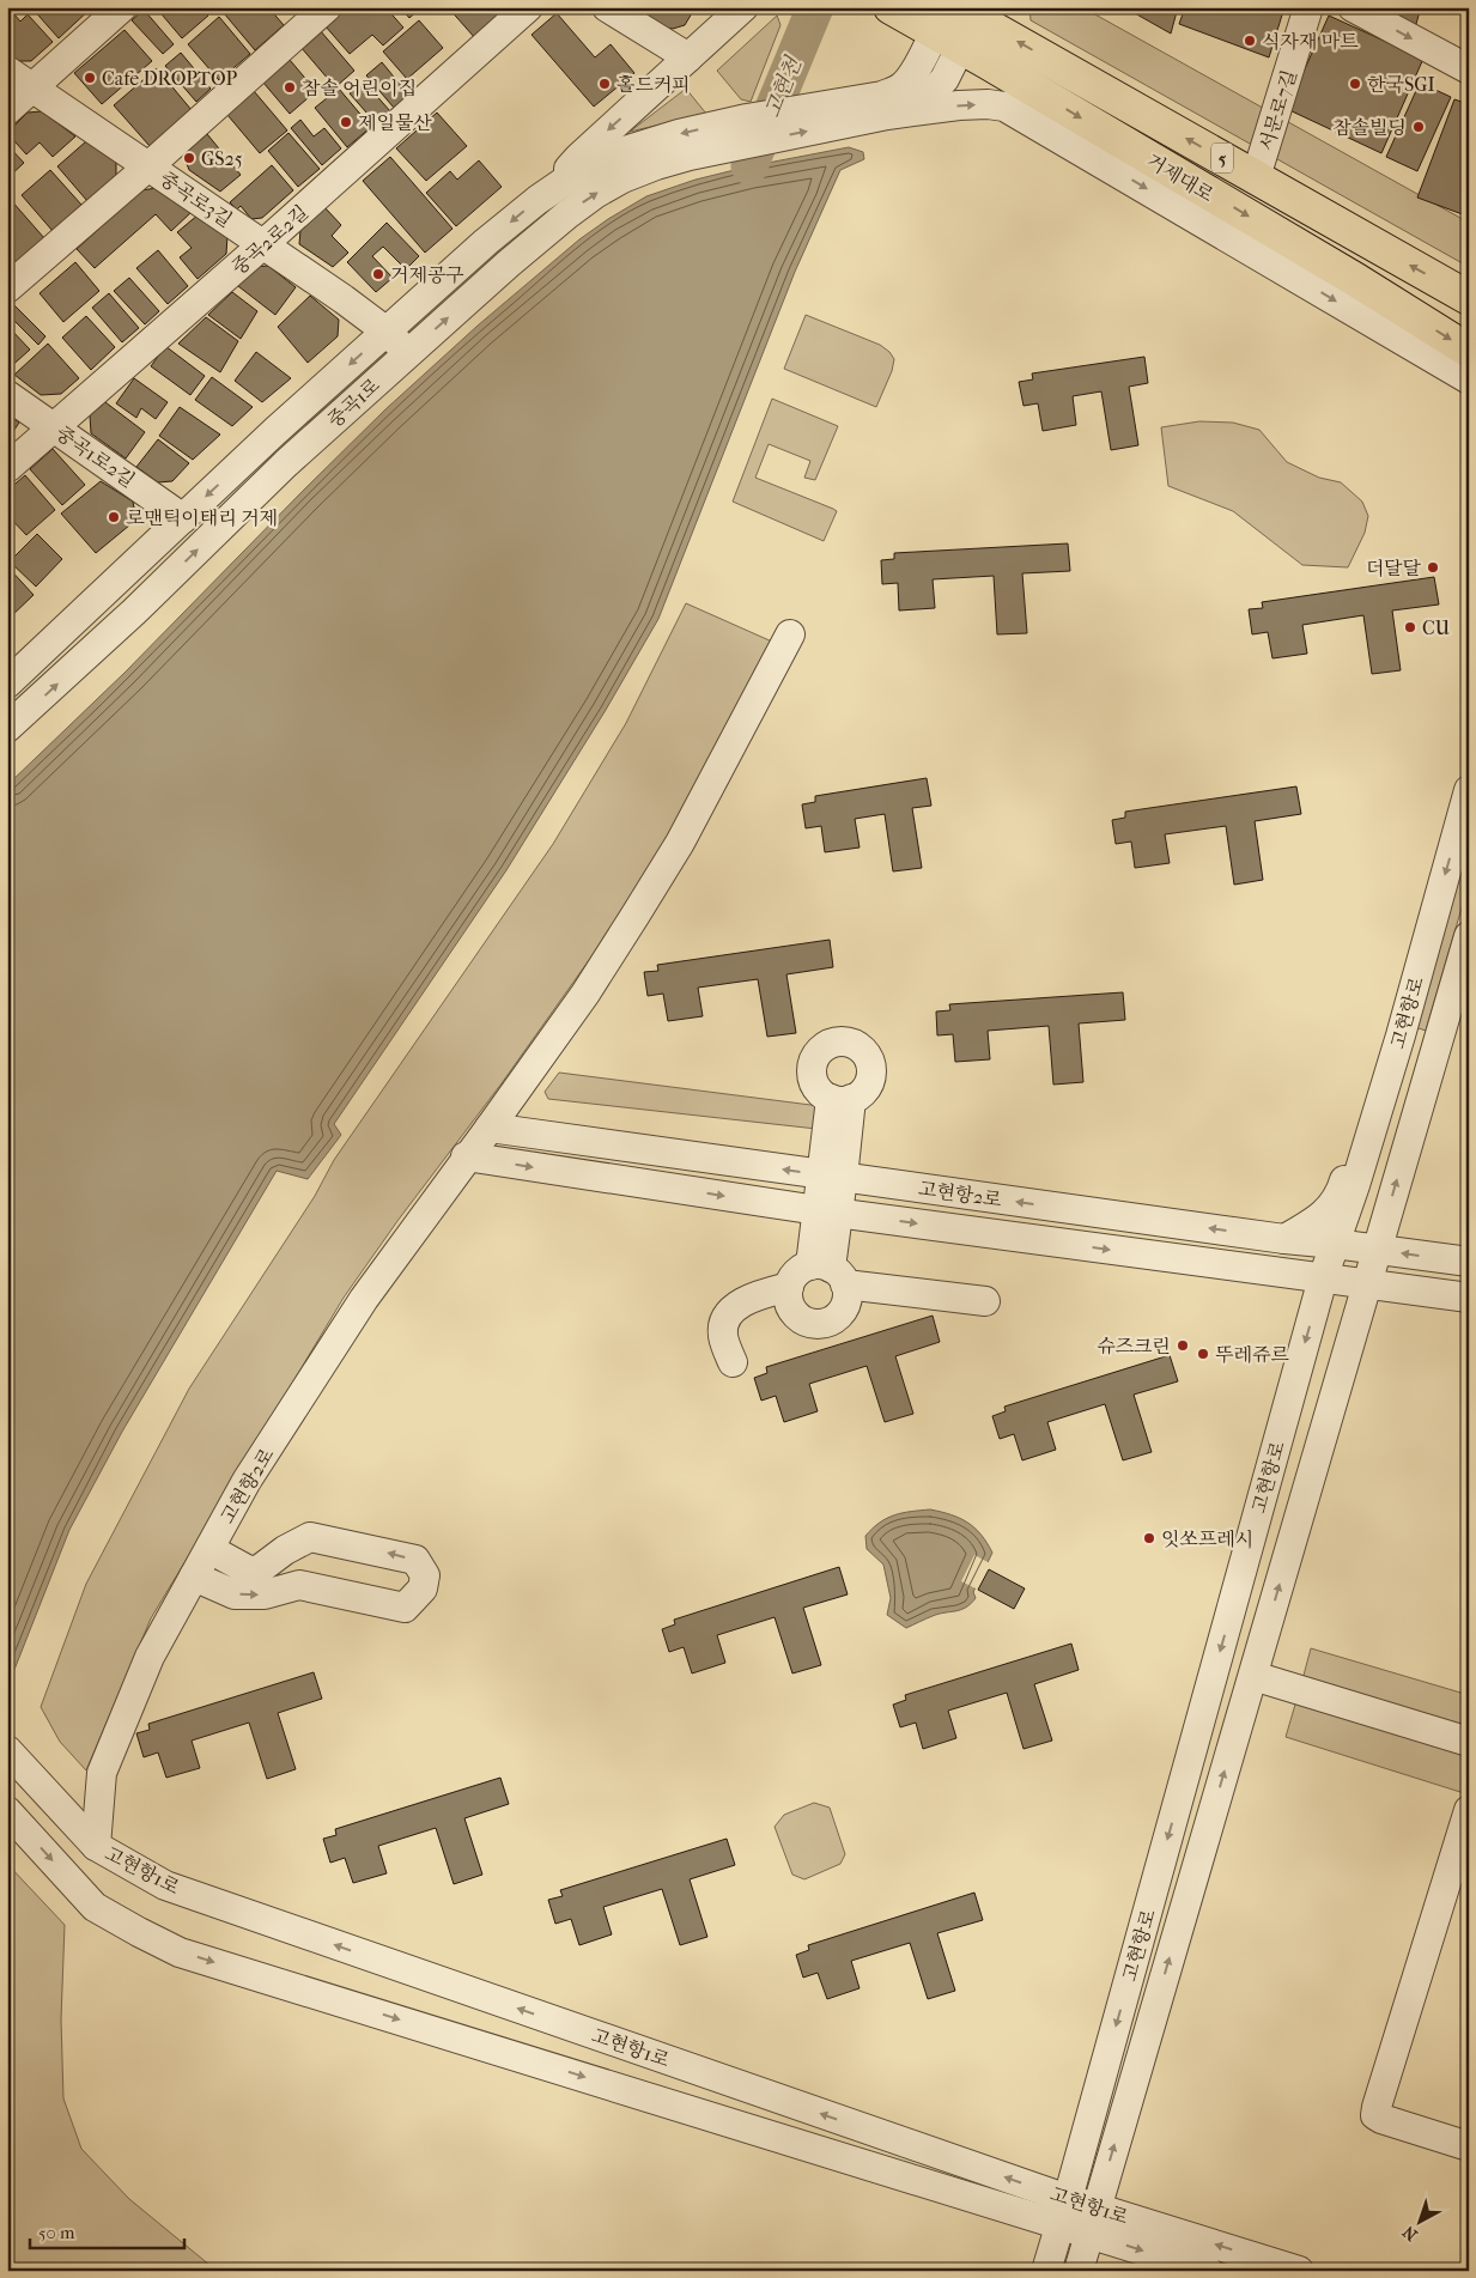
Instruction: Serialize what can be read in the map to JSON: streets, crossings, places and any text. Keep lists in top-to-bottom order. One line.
{"streets":{"main road":["5","거제대로"],"street":["서문로7길","중곡로3길","중곡2로2길","중곡1로","중곡1로2길","고현항로","고현항2로","고현항1로"]},"crossings":[["서문로7길","거제대로"],["중곡로3길","중곡2로2길"],["중곡로3길","중곡1로"],["중곡2로2길","중곡1로2길"],["중곡1로","중곡1로2길"],["고현항로","고현항2로"],["고현항로","고현항1로"],["고현항2로","고현항1로"]],"water":["고현천"],"places":["식자재 마트","Cafe DROPTOP","홀드커피","한국SGI","참솔 어린이집","제일물산","참솔빌딩","GS25","거제공구","로맨틱이태리 거제","더달달","CU","슈즈크린","뚜레쥬르","잇쏘프레시"],"scale_bar":"50 m","north":"bottom left"}
